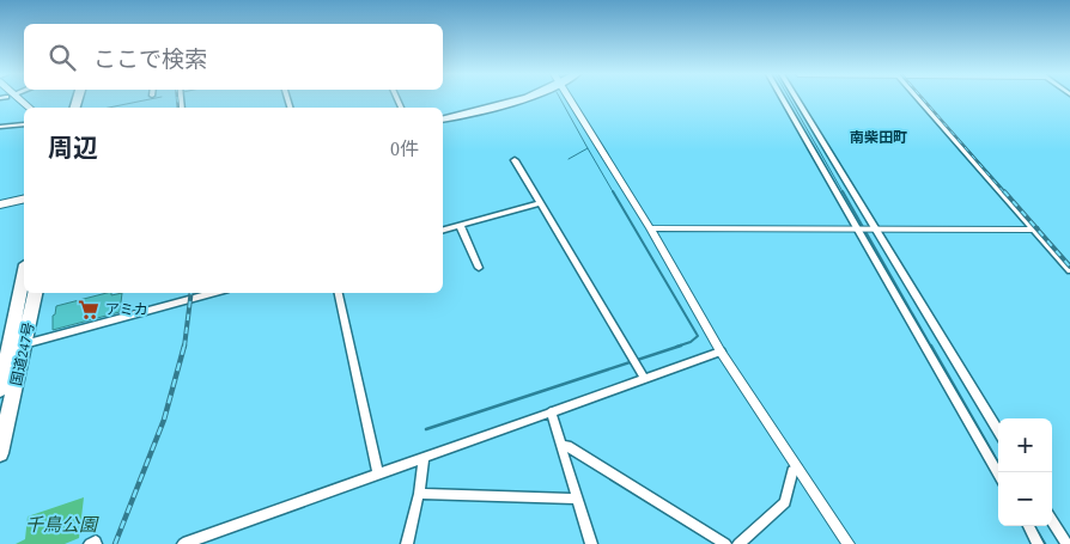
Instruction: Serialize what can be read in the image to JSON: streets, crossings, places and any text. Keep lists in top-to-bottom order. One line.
{"streets":{"highway":["国道247号"]},"districts":["南柴田町"],"parks":["千鳥公園"],"places":{"supermarket":["アミカ"]},"page":{"search":"ここで検索","heading":["周辺","0件"],"map_buttons":["+","−"]}}
